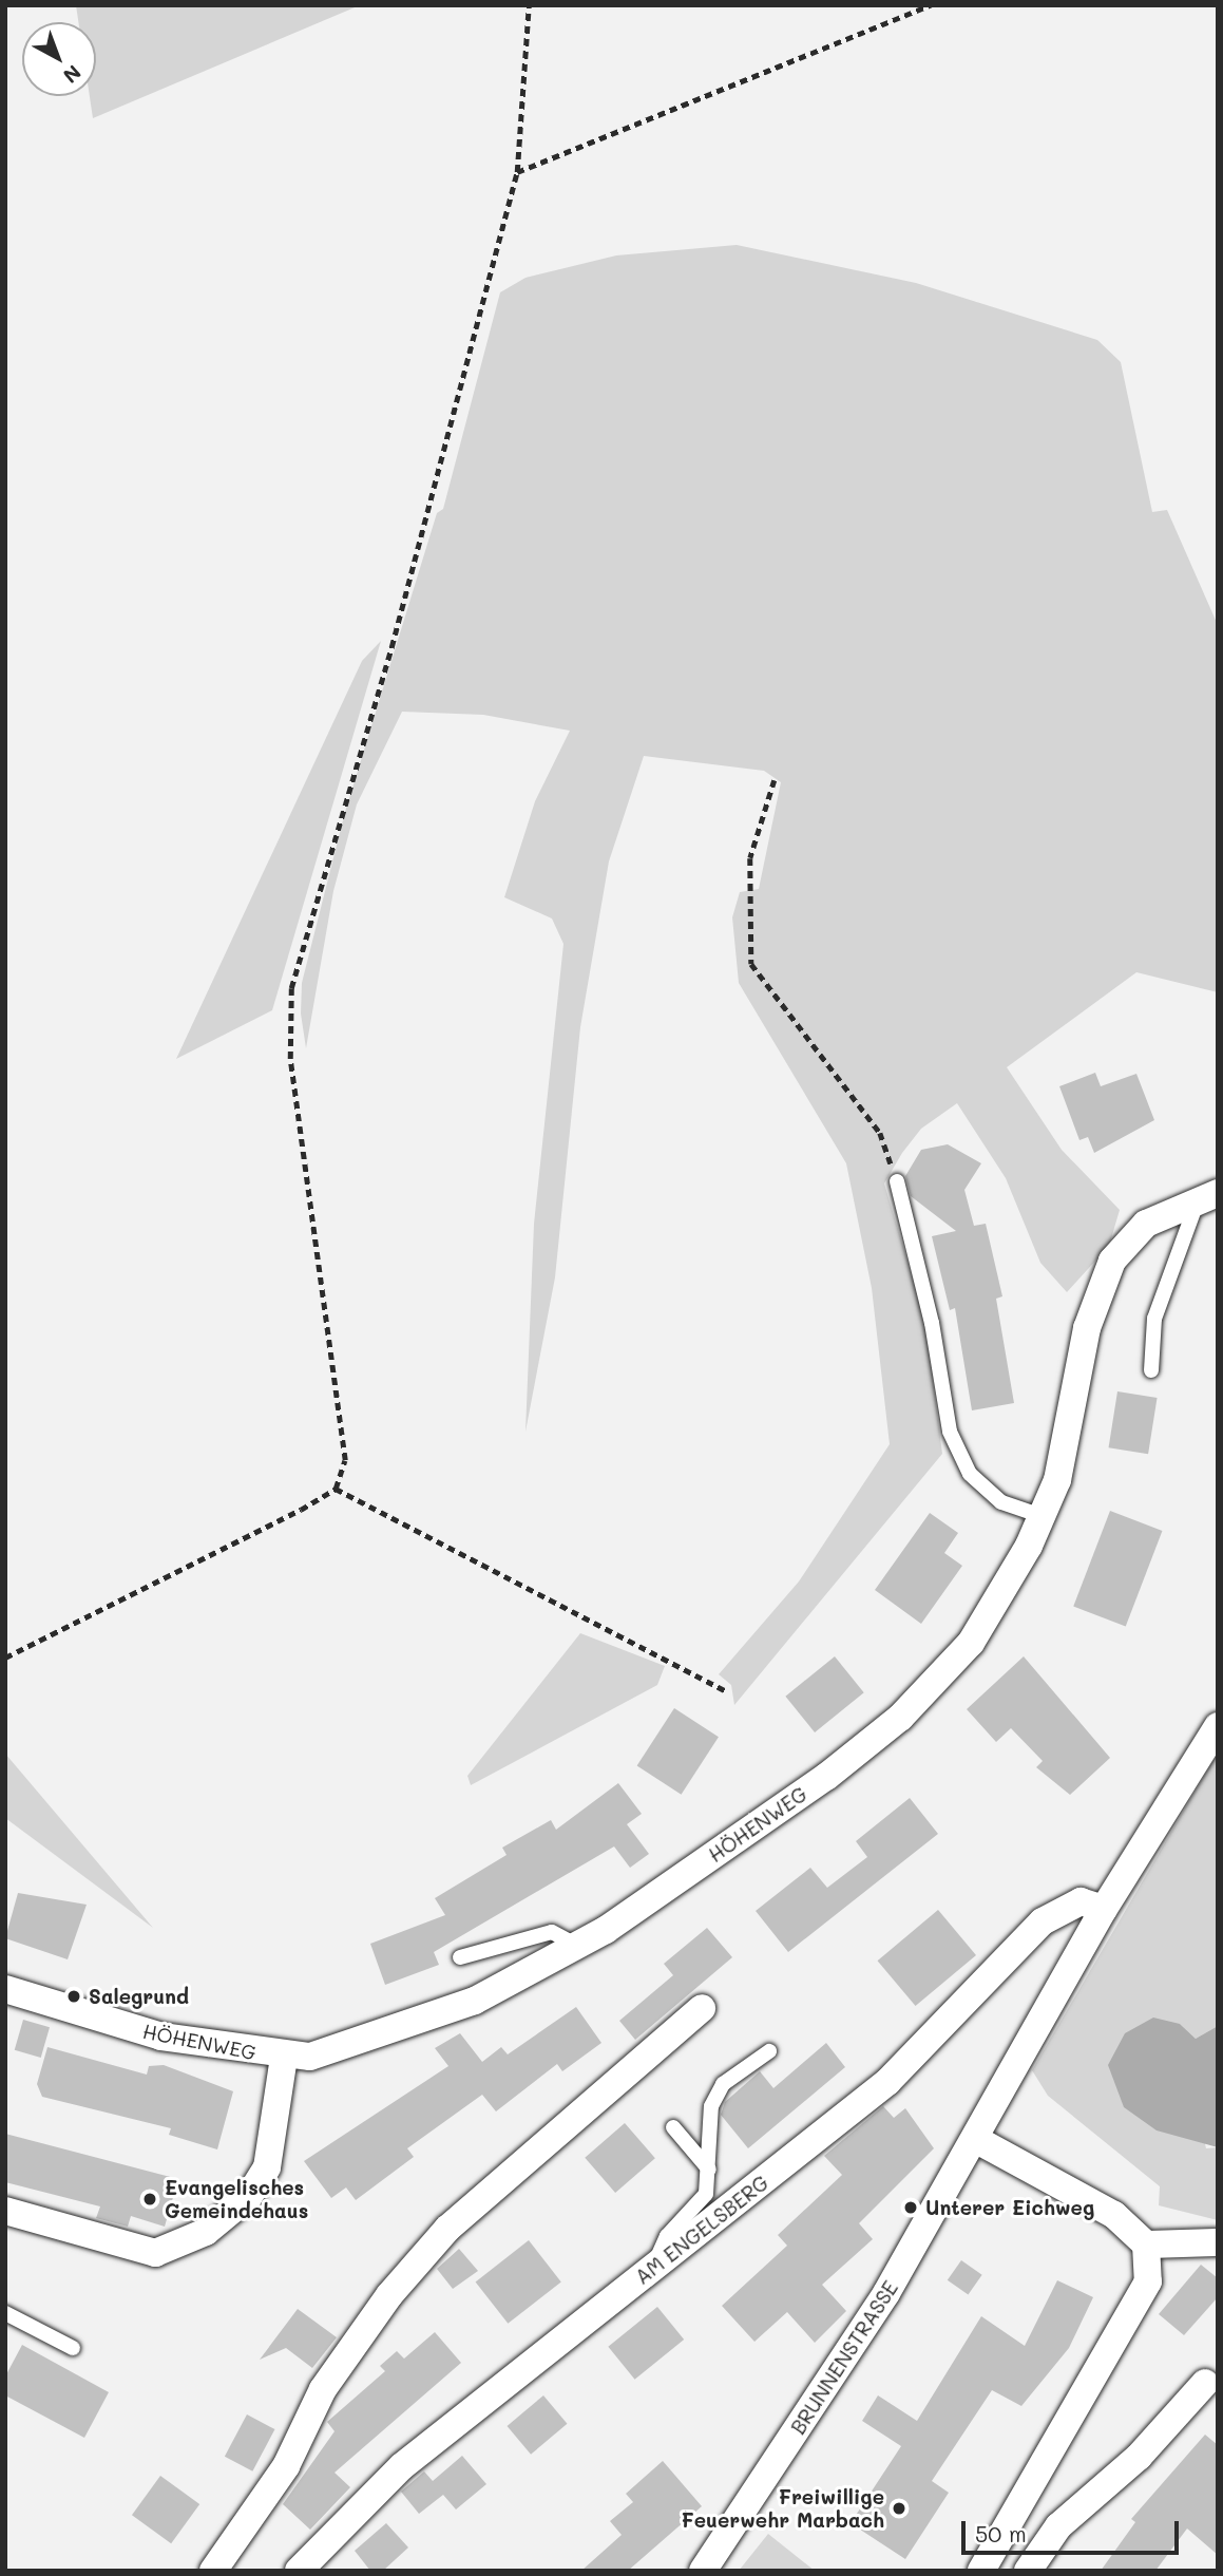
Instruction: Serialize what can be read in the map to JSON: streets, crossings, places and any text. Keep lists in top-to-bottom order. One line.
{"streets":{"street":["HÖHENWEG","AM ENGELSBERG","BRUNNENSTRASSE"]},"places":["Salegrund","Evangelisches Gemeindehaus","Unterer Eichweg","Freiwillige Feuerwehr Marbach"],"scale_bar":"50 m","north":"bottom right"}
